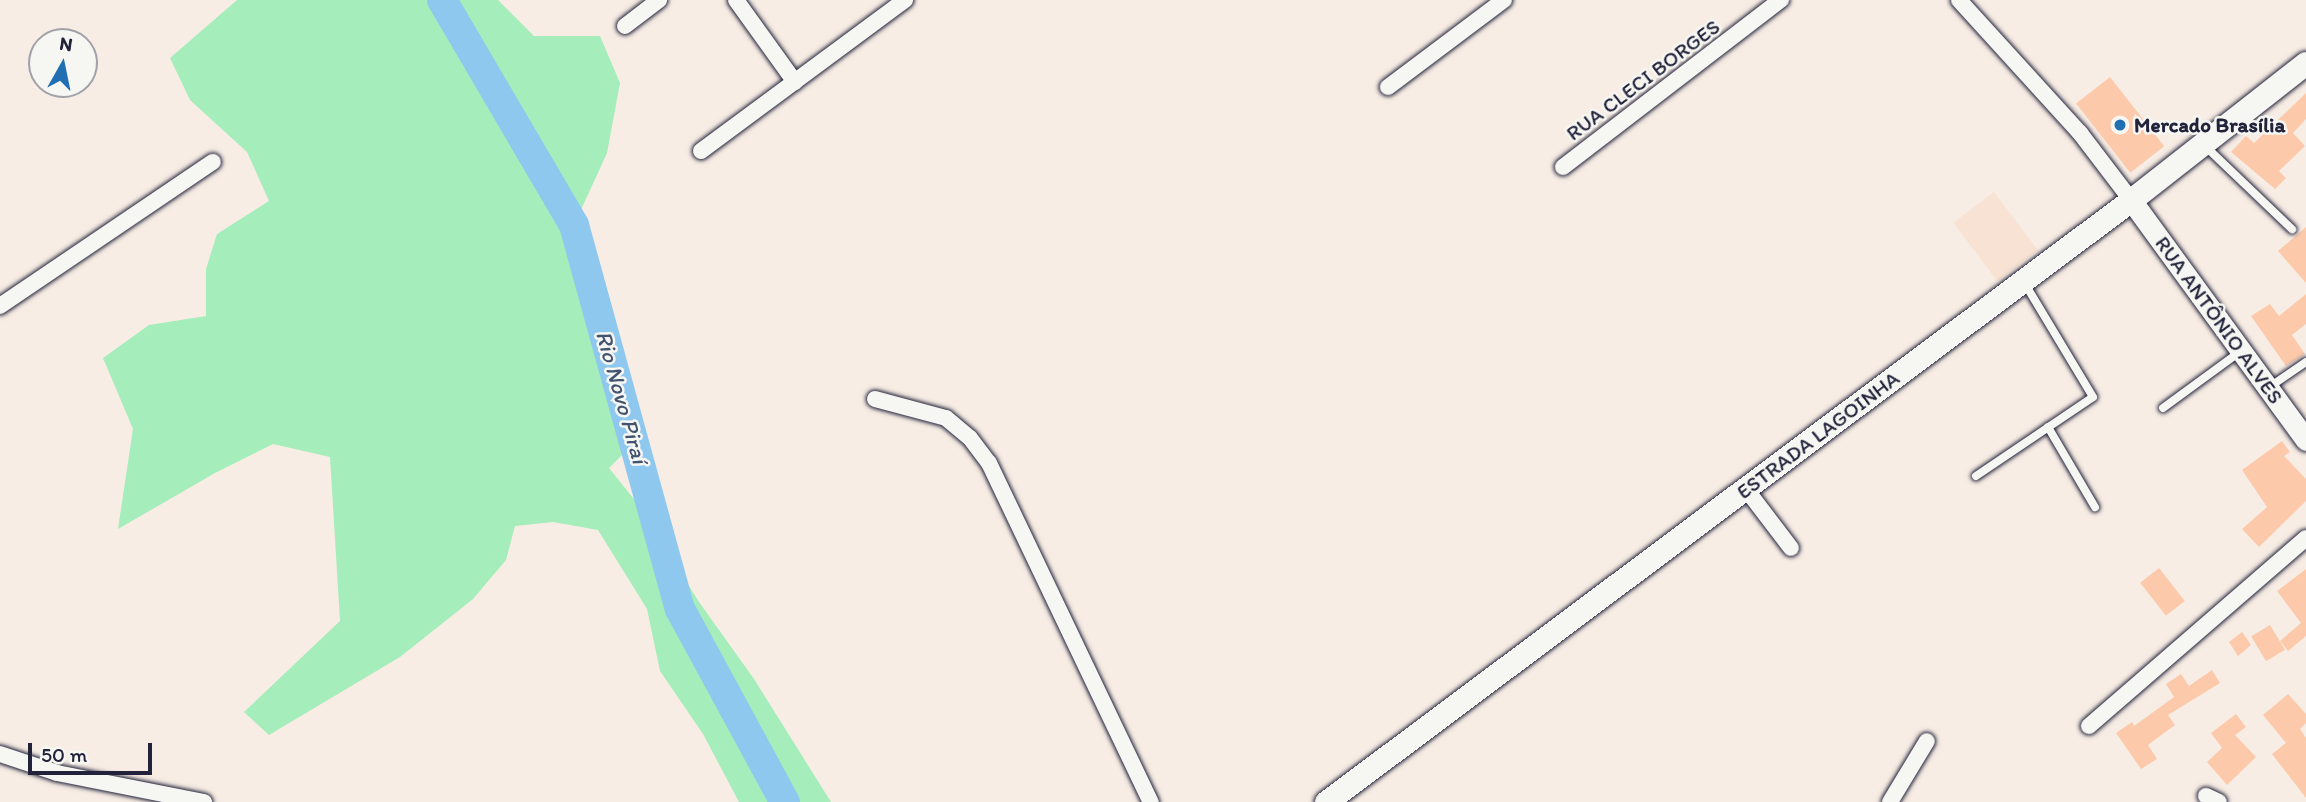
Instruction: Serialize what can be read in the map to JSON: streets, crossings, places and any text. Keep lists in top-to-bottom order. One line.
{"streets":{"main road":["ESTRADA LAGOINHA"],"street":["RUA CLECI BORGES","RUA ANTÔNIO ALVES"]},"crossings":[["RUA ANTÔNIO ALVES","ESTRADA LAGOINHA"]],"water":["Rio Novo Piraí"],"places":["Mercado Brasília"],"scale_bar":"50 m","north":"top"}
